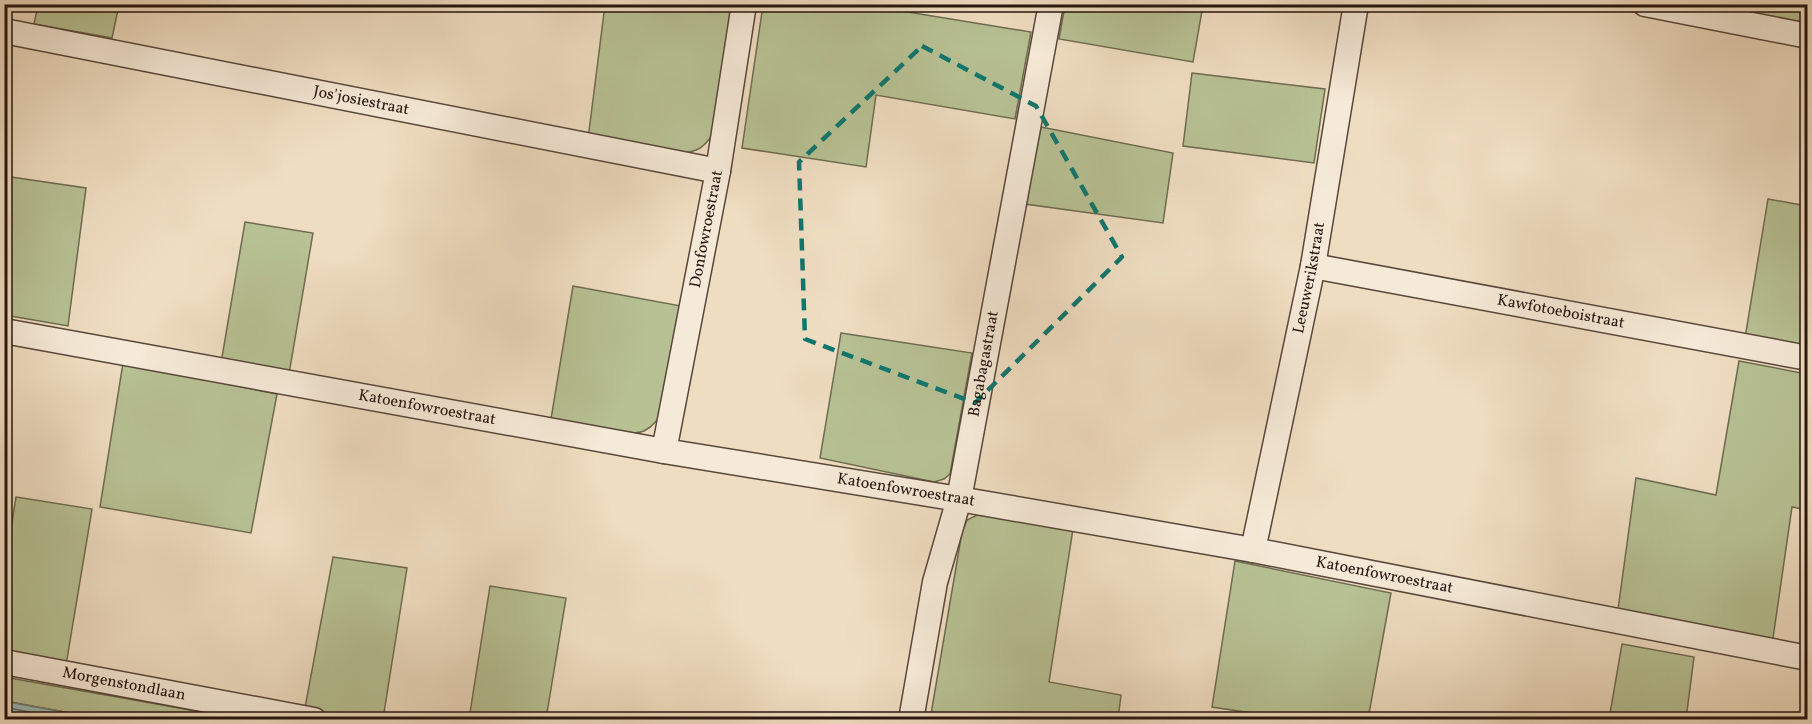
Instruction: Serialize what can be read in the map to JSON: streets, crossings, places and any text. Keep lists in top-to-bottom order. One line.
{"streets":{"street":["Jos'josiestraat","Donfowroestraat","Leeuwerikstraat","Kawfotoeboistraat","Bagabagastraat","Katoenfowroestraat","Morgenstondlaan"]},"crossings":[["Jos'josiestraat","Donfowroestraat"],["Donfowroestraat","Katoenfowroestraat"],["Leeuwerikstraat","Kawfotoeboistraat"],["Leeuwerikstraat","Katoenfowroestraat"],["Bagabagastraat","Katoenfowroestraat"]]}
